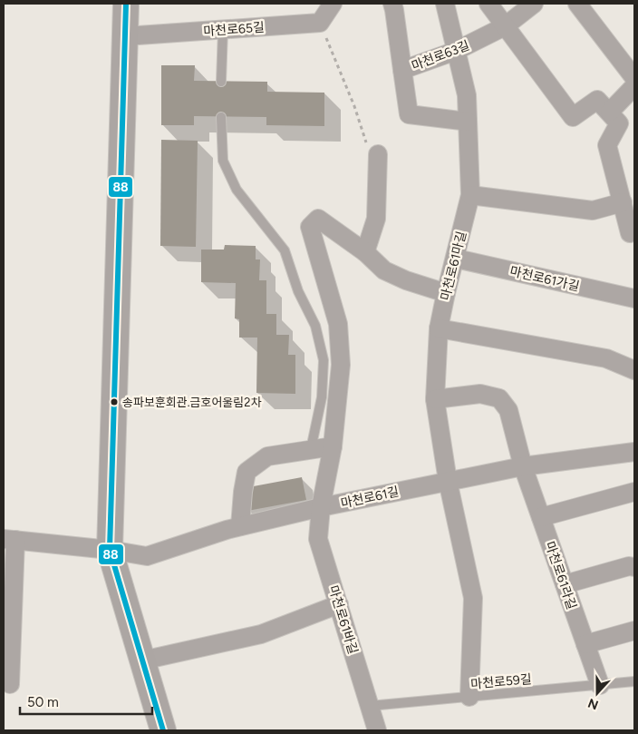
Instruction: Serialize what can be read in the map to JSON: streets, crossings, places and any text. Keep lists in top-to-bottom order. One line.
{"streets":{"street":["마천로65길","마천로63길","마천로61마길","마천로61가길","마천로61길","마천로61라길","마천로61바길"],"lane":["마천로59길"]},"crossings":[["마천로63길","마천로61마길"],["마천로61마길","마천로61가길"],["마천로61마길","마천로61길"],["마천로61마길","마천로61라길"],["마천로61마길","마천로59길"],["마천로61길","마천로61라길"],["마천로61길","마천로61바길"],["마천로61라길","마천로59길"],["마천로61바길","마천로59길"]],"places":["송파보훈회관.금호어울림2차"],"lines":["transit line 88"],"scale_bar":"50 m","north":"bottom"}
